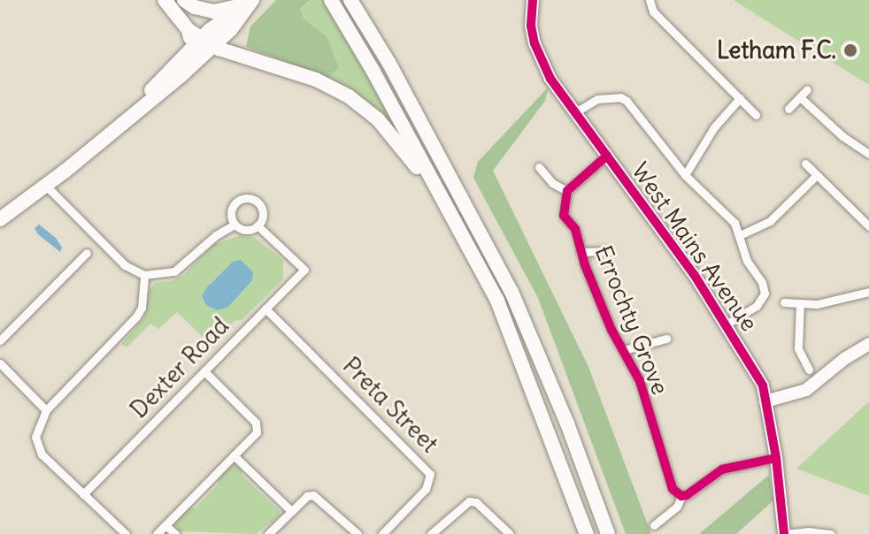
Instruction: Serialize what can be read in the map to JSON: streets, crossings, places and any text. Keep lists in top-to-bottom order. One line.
{"streets":{"street":["West Mains Avenue","Errochty Grove","Dexter Road","Preta Street"]},"crossings":[["Dexter Road","Preta Street"]],"places":["Letham F.C."]}
